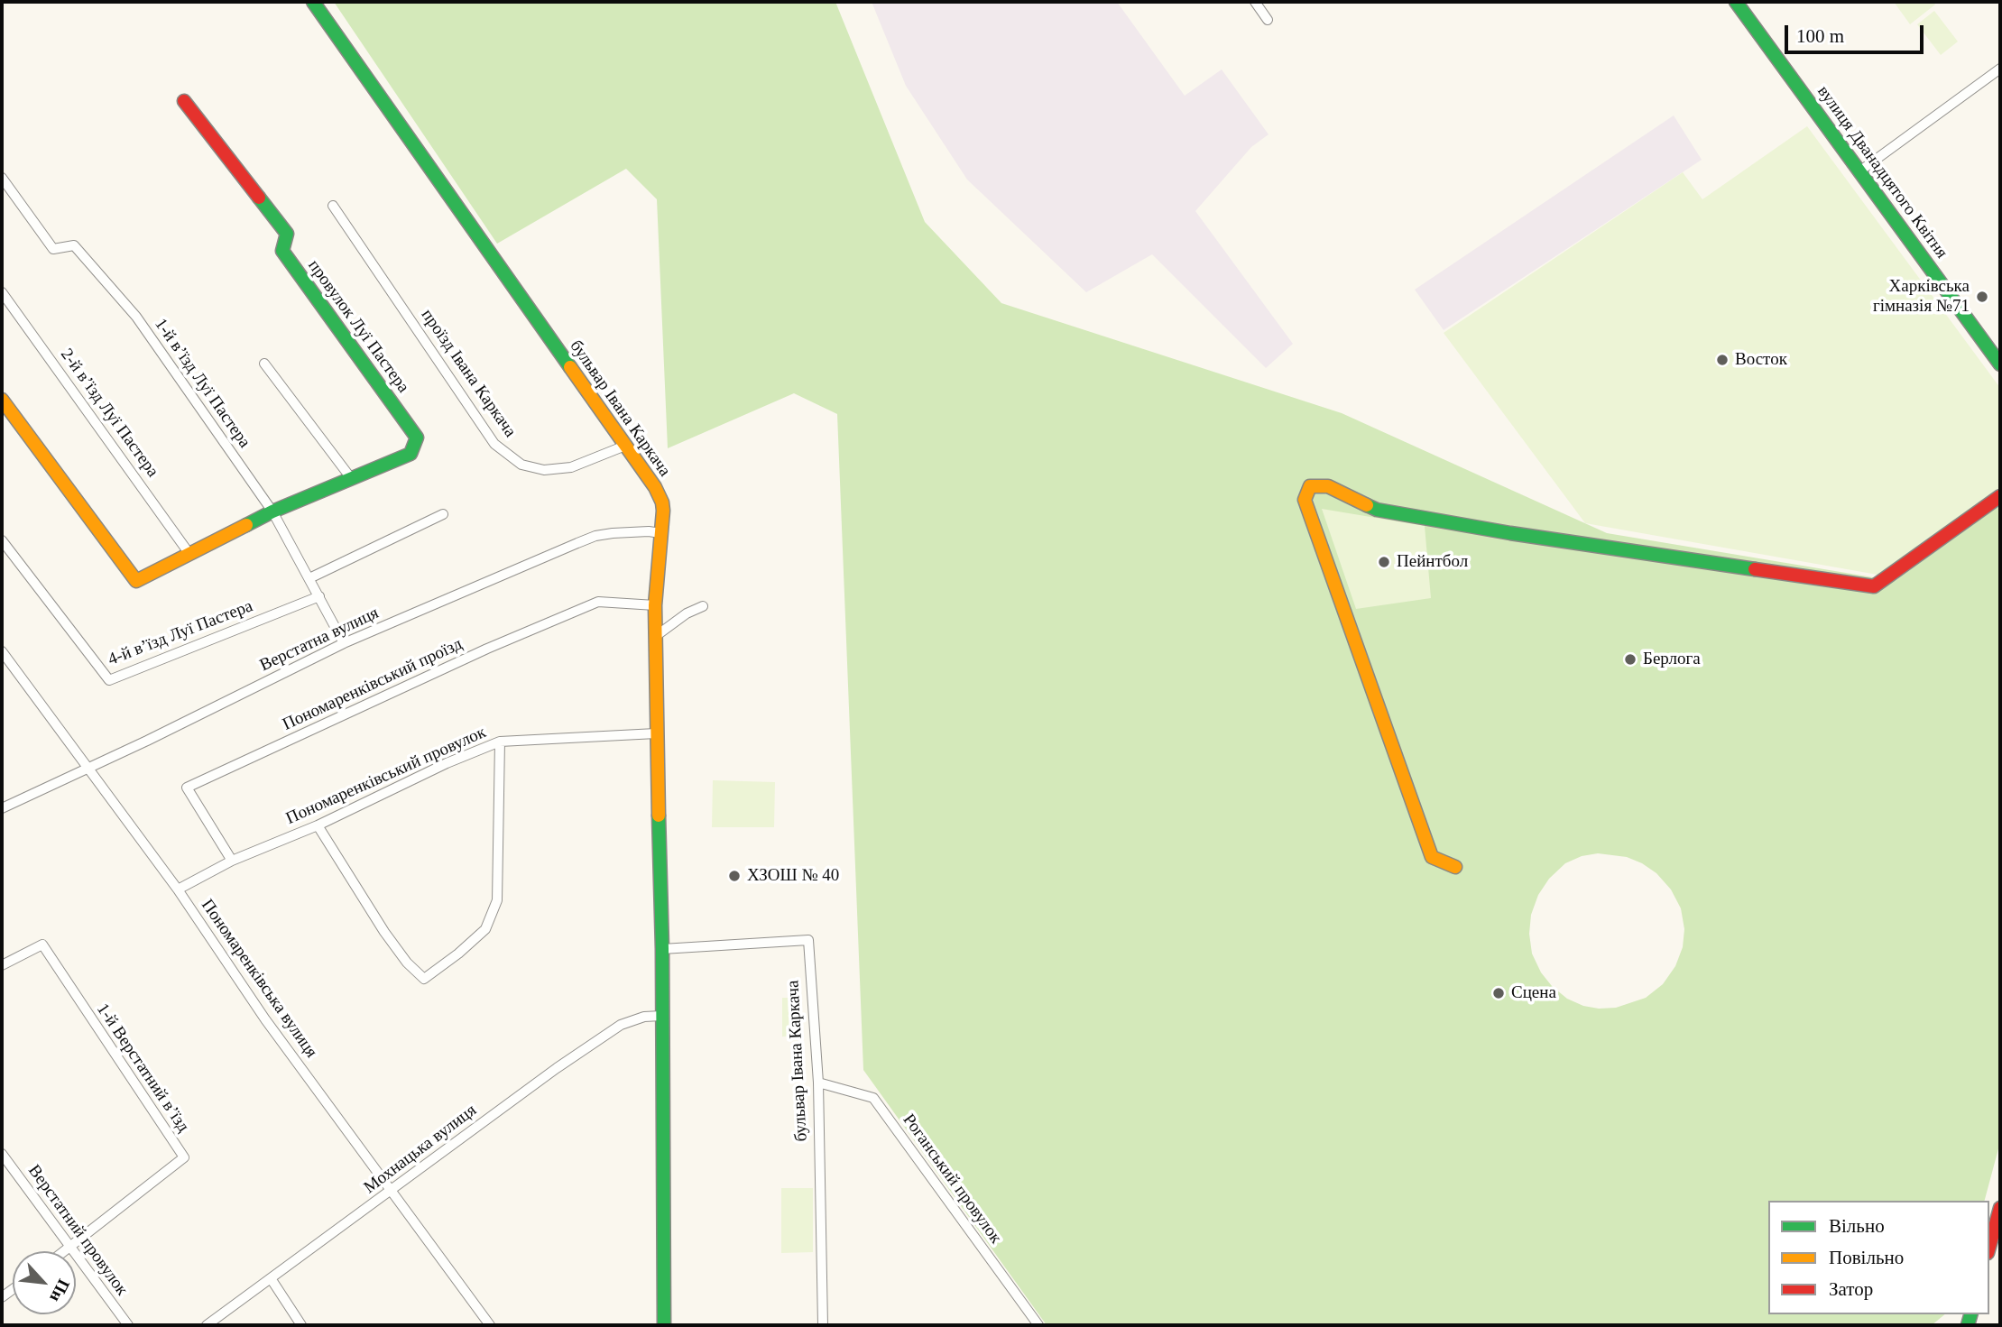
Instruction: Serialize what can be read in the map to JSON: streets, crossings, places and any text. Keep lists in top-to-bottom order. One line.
{"streets":{"street":["вулиця Дванадцятого Квітня","провулок Луї Пастера","проїзд Івана Каркача","1-й в’їзд Луї Пастера","бульвар Івана Каркача","2-й в’їзд Луї Пастера","4-й в’їзд Луї Пастера","Верстатна вулиця","Пономаренківський проїзд","Пономаренківський провулок","Пономаренківська вулиця","1-й Верстатний в’їзд","Мохнацька вулиця","Роганський провулок","Верстатний провулок"]},"crossings":[["провулок Луї Пастера","1-й в’їзд Луї Пастера"],["проїзд Івана Каркача","бульвар Івана Каркача"],["1-й в’їзд Луї Пастера","4-й в’їзд Луї Пастера"],["1-й в’їзд Луї Пастера","Верстатна вулиця"],["бульвар Івана Каркача","Верстатна вулиця"],["бульвар Івана Каркача","Пономаренківський проїзд"],["бульвар Івана Каркача","Пономаренківський провулок"],["бульвар Івана Каркача","Мохнацька вулиця"],["бульвар Івана Каркача","Роганський провулок"],["Верстатна вулиця","Пономаренківська вулиця"],["Пономаренківський проїзд","Пономаренківський провулок"],["Пономаренківський провулок","Пономаренківська вулиця"],["Пономаренківська вулиця","Мохнацька вулиця"],["1-й Верстатний в’їзд","Верстатний провулок"]],"places":["Харківська гімназія №71","Восток","Пейнтбол","Берлога","ХЗОШ № 40","Сцена"],"legend":["Вільно","Повільно","Затор"],"scale_bar":"100 m","north":"bottom right"}
